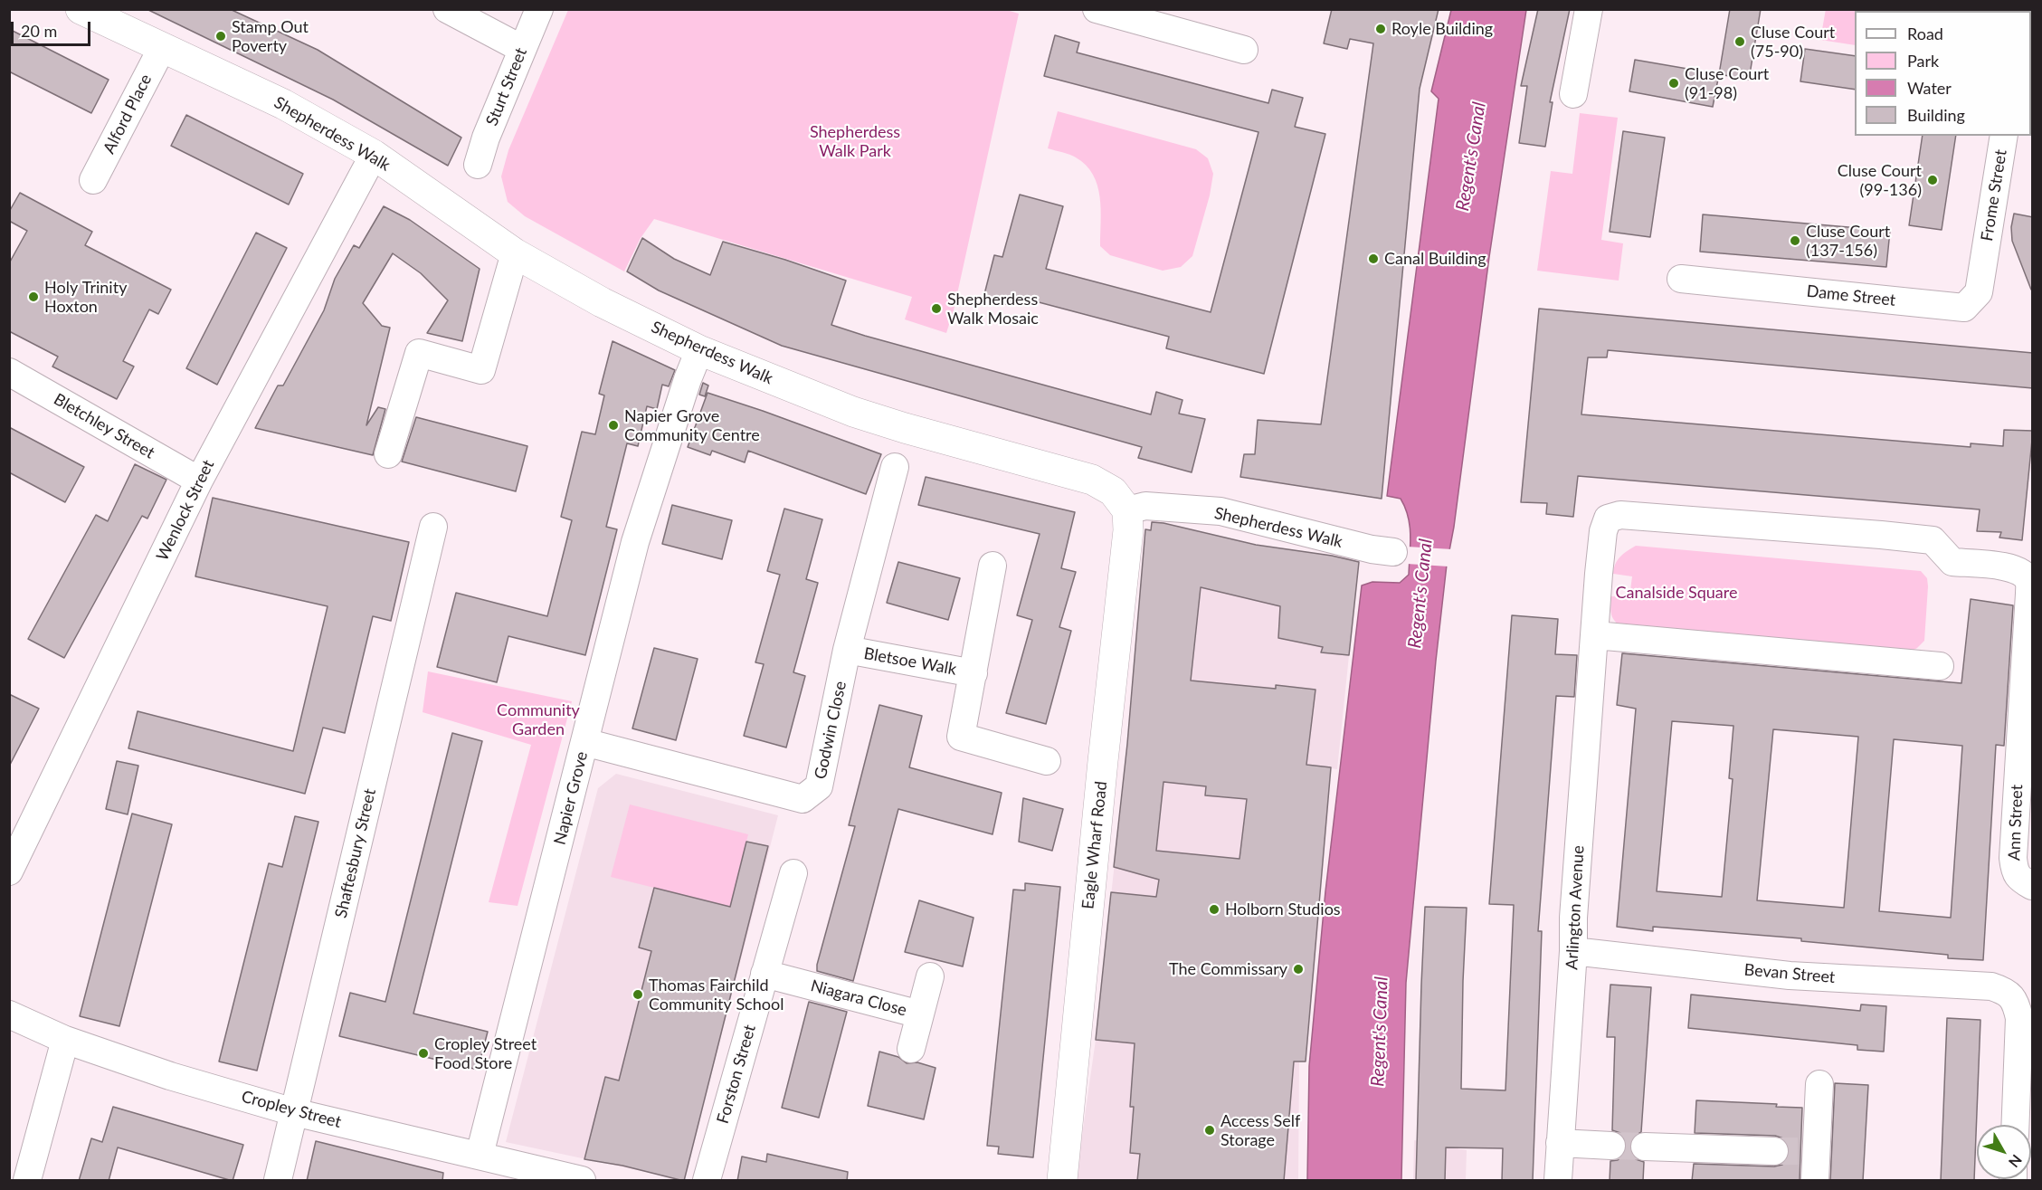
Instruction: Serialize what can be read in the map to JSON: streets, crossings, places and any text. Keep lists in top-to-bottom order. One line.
{"streets":{"main road":["Shepherdess Walk","Eagle Wharf Road"],"street":["Sturt Street","Alford Place","Frome Street","Dame Street","Bletchley Street","Wenlock Street","Bletsoe Walk","Godwin Close","Napier Grove","Ann Street","Shaftesbury Street","Arlington Avenue","Bevan Street","Niagara Close","Forston Street","Cropley Street"]},"crossings":[["Alford Place","Shepherdess Walk"],["Shepherdess Walk","Wenlock Street"],["Shepherdess Walk","Napier Grove"],["Shepherdess Walk","Eagle Wharf Road"],["Frome Street","Dame Street"],["Bletchley Street","Wenlock Street"],["Bletsoe Walk","Godwin Close"],["Godwin Close","Napier Grove"],["Napier Grove","Cropley Street"],["Ann Street","Arlington Avenue"],["Shaftesbury Street","Cropley Street"],["Arlington Avenue","Bevan Street"],["Niagara Close","Forston Street"]],"water":["Regent's Canal"],"parks":["Shepherdess Walk Park","Canalside Square","Community Garden"],"places":["Royle Building","Stamp Out Poverty","Cluse Court (75-90)","Cluse Court (91-98)","Cluse Court (99-136)","Cluse Court (137-156)","Canal Building","Holy Trinity Hoxton","Shepherdess Walk Mosaic","Napier Grove Community Centre","Holborn Studios","The Commissary","Thomas Fairchild Community School","Cropley Street Food Store","Access Self Storage"],"legend":["Road","Park","Water","Building"],"scale_bar":"20 m","north":"bottom right"}
